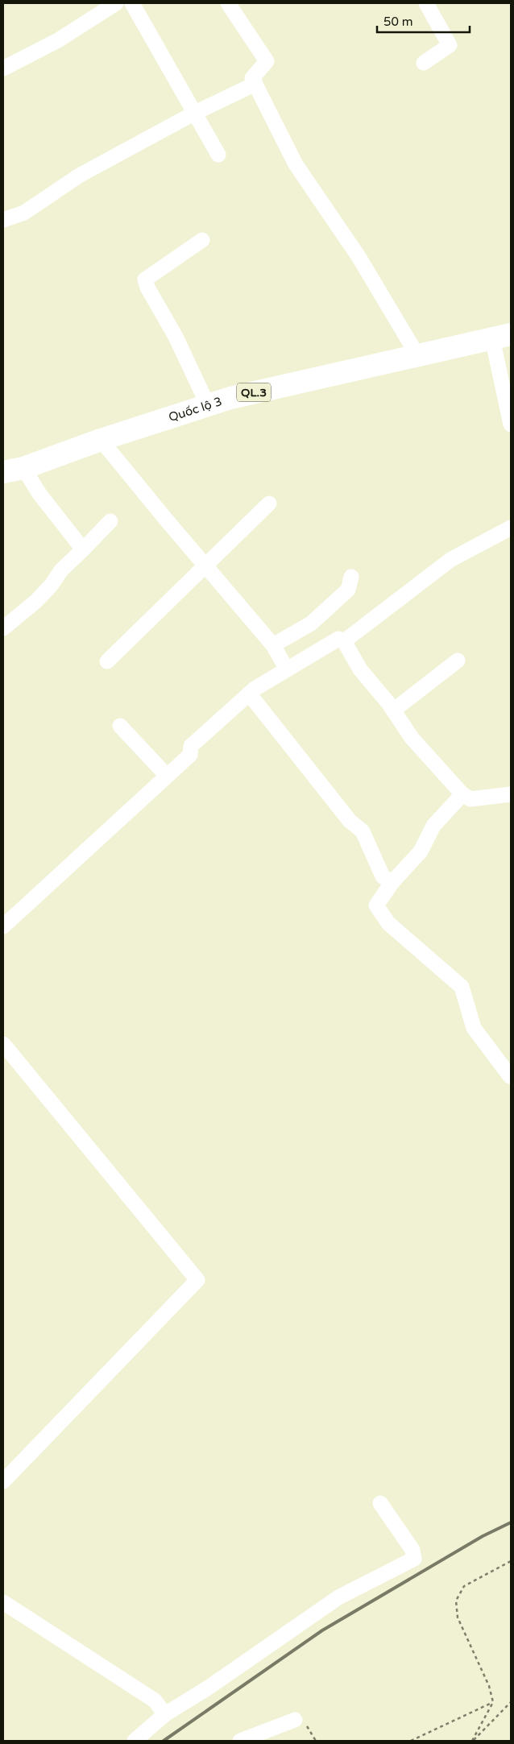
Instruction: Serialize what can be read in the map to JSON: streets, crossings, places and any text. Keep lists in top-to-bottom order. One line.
{"streets":{"highway":["QL.3","Quốc lộ 3"]},"scale_bar":"50 m"}
